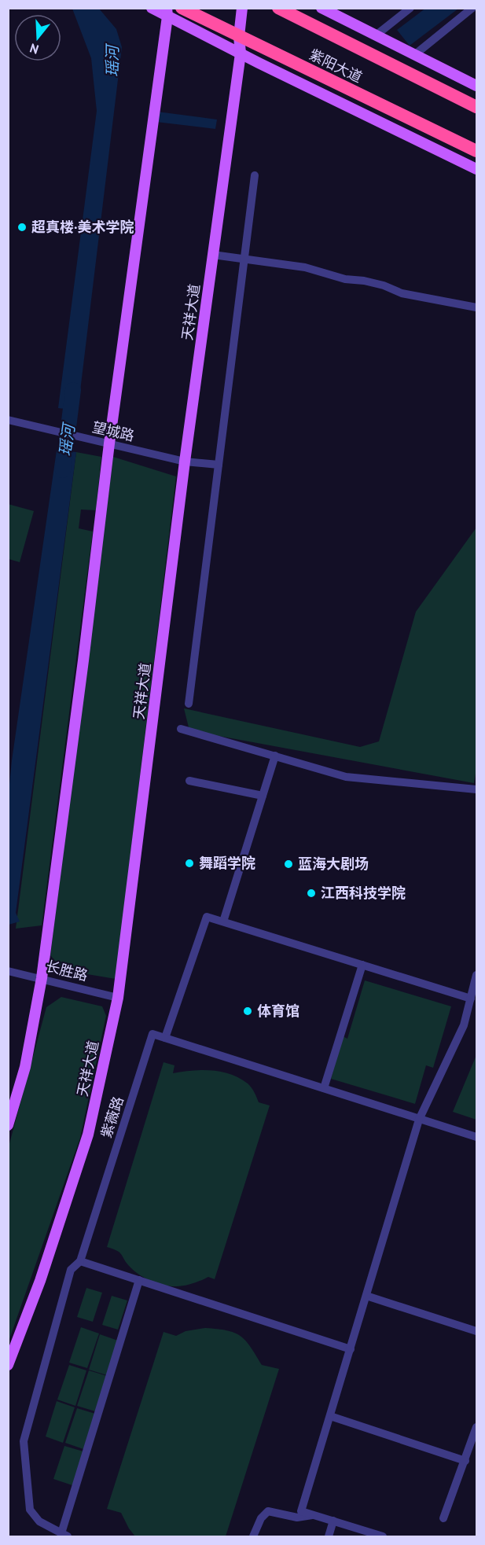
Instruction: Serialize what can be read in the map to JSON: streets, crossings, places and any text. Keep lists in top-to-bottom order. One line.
{"streets":{"highway":["紫阳大道"],"main road":["天祥大道"],"street":["望城路","长胜路","紫薇路"]},"crossings":[["紫阳大道","天祥大道"],["天祥大道","望城路"],["天祥大道","长胜路"]],"water":["瑶河"],"places":["超真楼·美术学院","舞蹈学院","蓝海大剧场","江西科技学院","体育馆"],"north":"bottom"}
